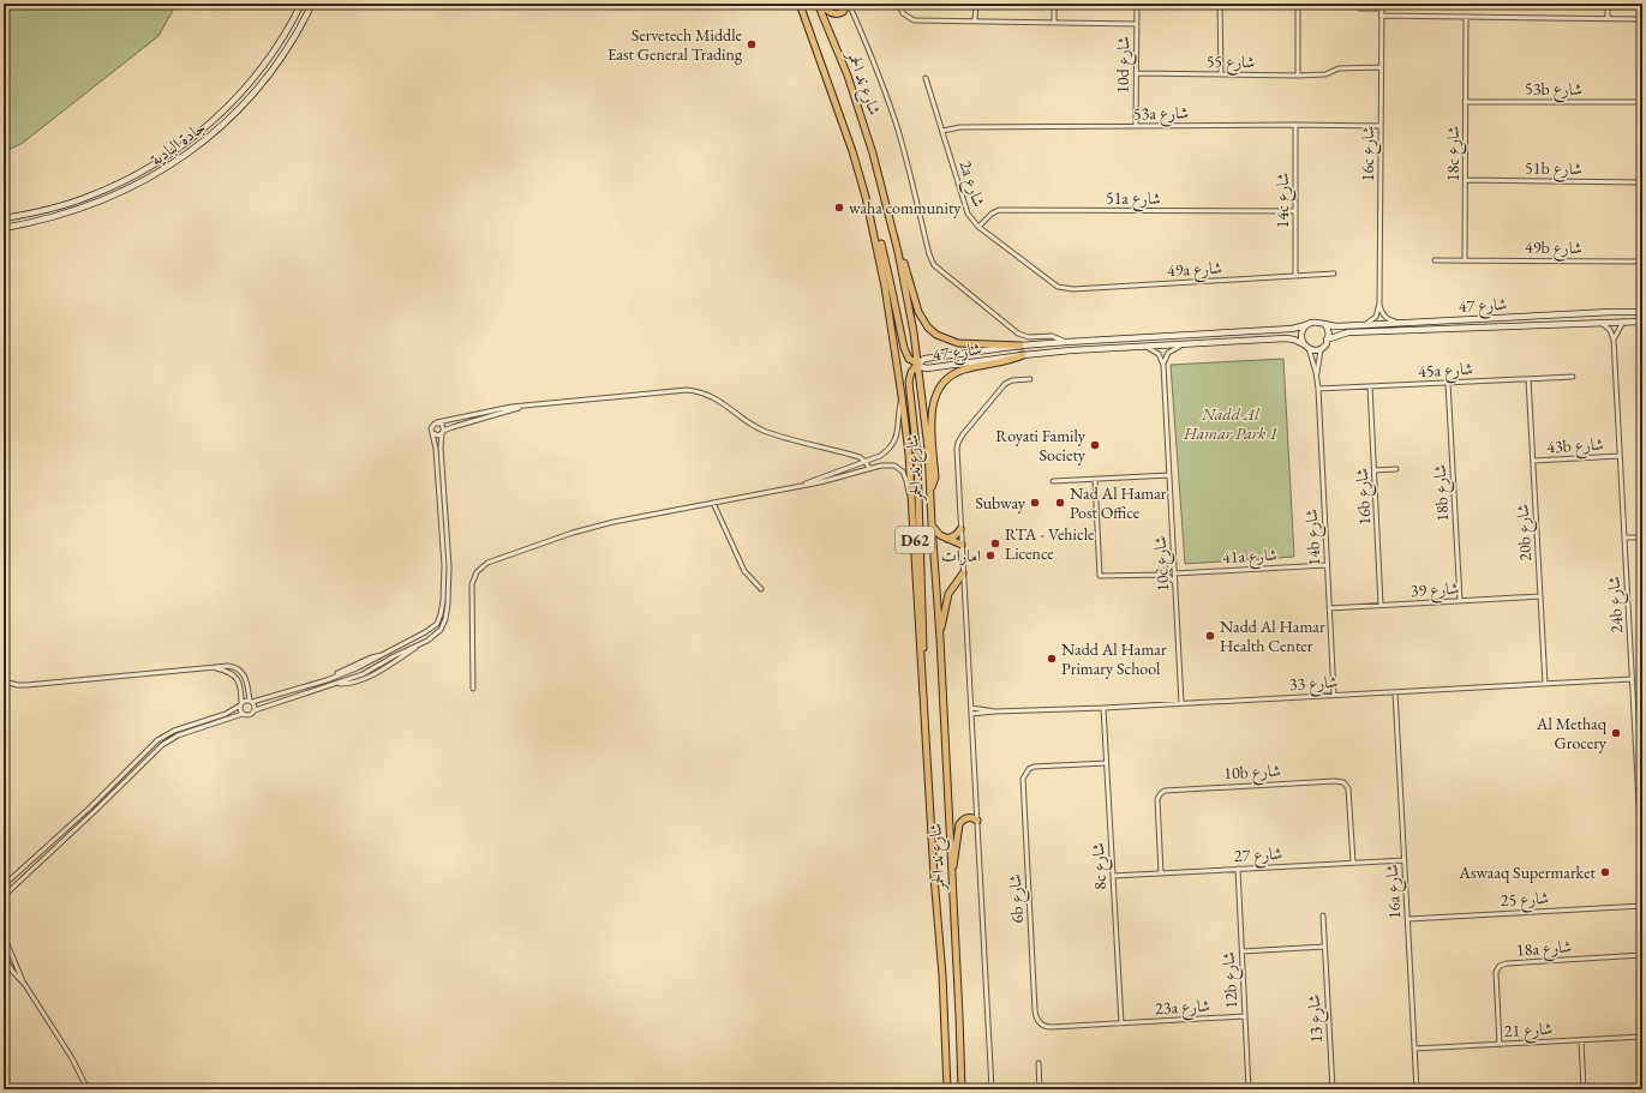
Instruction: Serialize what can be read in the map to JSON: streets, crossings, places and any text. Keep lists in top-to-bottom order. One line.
{"streets":{"main road":["شارع ند الحمر","D62"],"street":["شارع 55","10d شارع","53b شارع","53a شارع","جادة البادية","16c شارع","18c شارع","51b شارع","2a شارع","51a شارع","14c شارع","49b شارع","49a شارع","شارع 47","45a شارع","43b شارع","18b شارع","16b شارع","20b شارع","14b شارع","41a شارع","10c شارع","شارع 39","24b شارع","شارع 33","10b شارع","شارع 27","8c شارع","16a شارع","6b شارع","شارع 25","18a شارع","12b شارع","23a شارع","شارع 13","شارع 21"]},"crossings":[["شارع 55","10d شارع"],["شارع 55","16c شارع"],["10d شارع","53a شارع"],["شارع ند الحمر","شارع 47"],["53b شارع","18c شارع"],["53a شارع","16c شارع"],["53a شارع","2a شارع"],["53a شارع","14c شارع"],["18c شارع","51b شارع"],["18c شارع","49b شارع"],["2a شارع","51a شارع"],["2a شارع","49a شارع"],["51a شارع","14c شارع"],["14c شارع","49a شارع"],["شارع 47","14b شارع"],["45a شارع","18b شارع"],["45a شارع","16b شارع"],["45a شارع","20b شارع"],["45a شارع","14b شارع"],["43b شارع","20b شارع"],["43b شارع","24b شارع"],["18b شارع","شارع 39"],["16b شارع","شارع 39"],["20b شارع","شارع 39"],["20b شارع","شارع 33"],["14b شارع","41a شارع"],["14b شارع","شارع 39"],["14b شارع","شارع 33"],["41a شارع","10c شارع"],["10c شارع","شارع 33"],["24b شارع","شارع 33"],["شارع 33","8c شارع"],["شارع 33","16a شارع"],["10b شارع","شارع 27"],["شارع 27","8c شارع"],["شارع 27","16a شارع"],["شارع 27","12b شارع"],["8c شارع","6b شارع"],["8c شارع","23a شارع"],["16a شارع","شارع 25"],["16a شارع","شارع 21"],["6b شارع","23a شارع"],["18a شارع","شارع 21"],["12b شارع","23a شارع"]],"parks":["Nadd Al Hamar Park 1"],"places":["Servetech Middle East General Trading","waha community","Royati Family Society","Subway","Nad Al Hamar Post Office","RTA - Vehicle Licence","امارات","Nadd Al Hamar Health Center","Nadd Al Hamar Primary School","Al Methaq Grocery","Aswaaq Supermarket"]}
